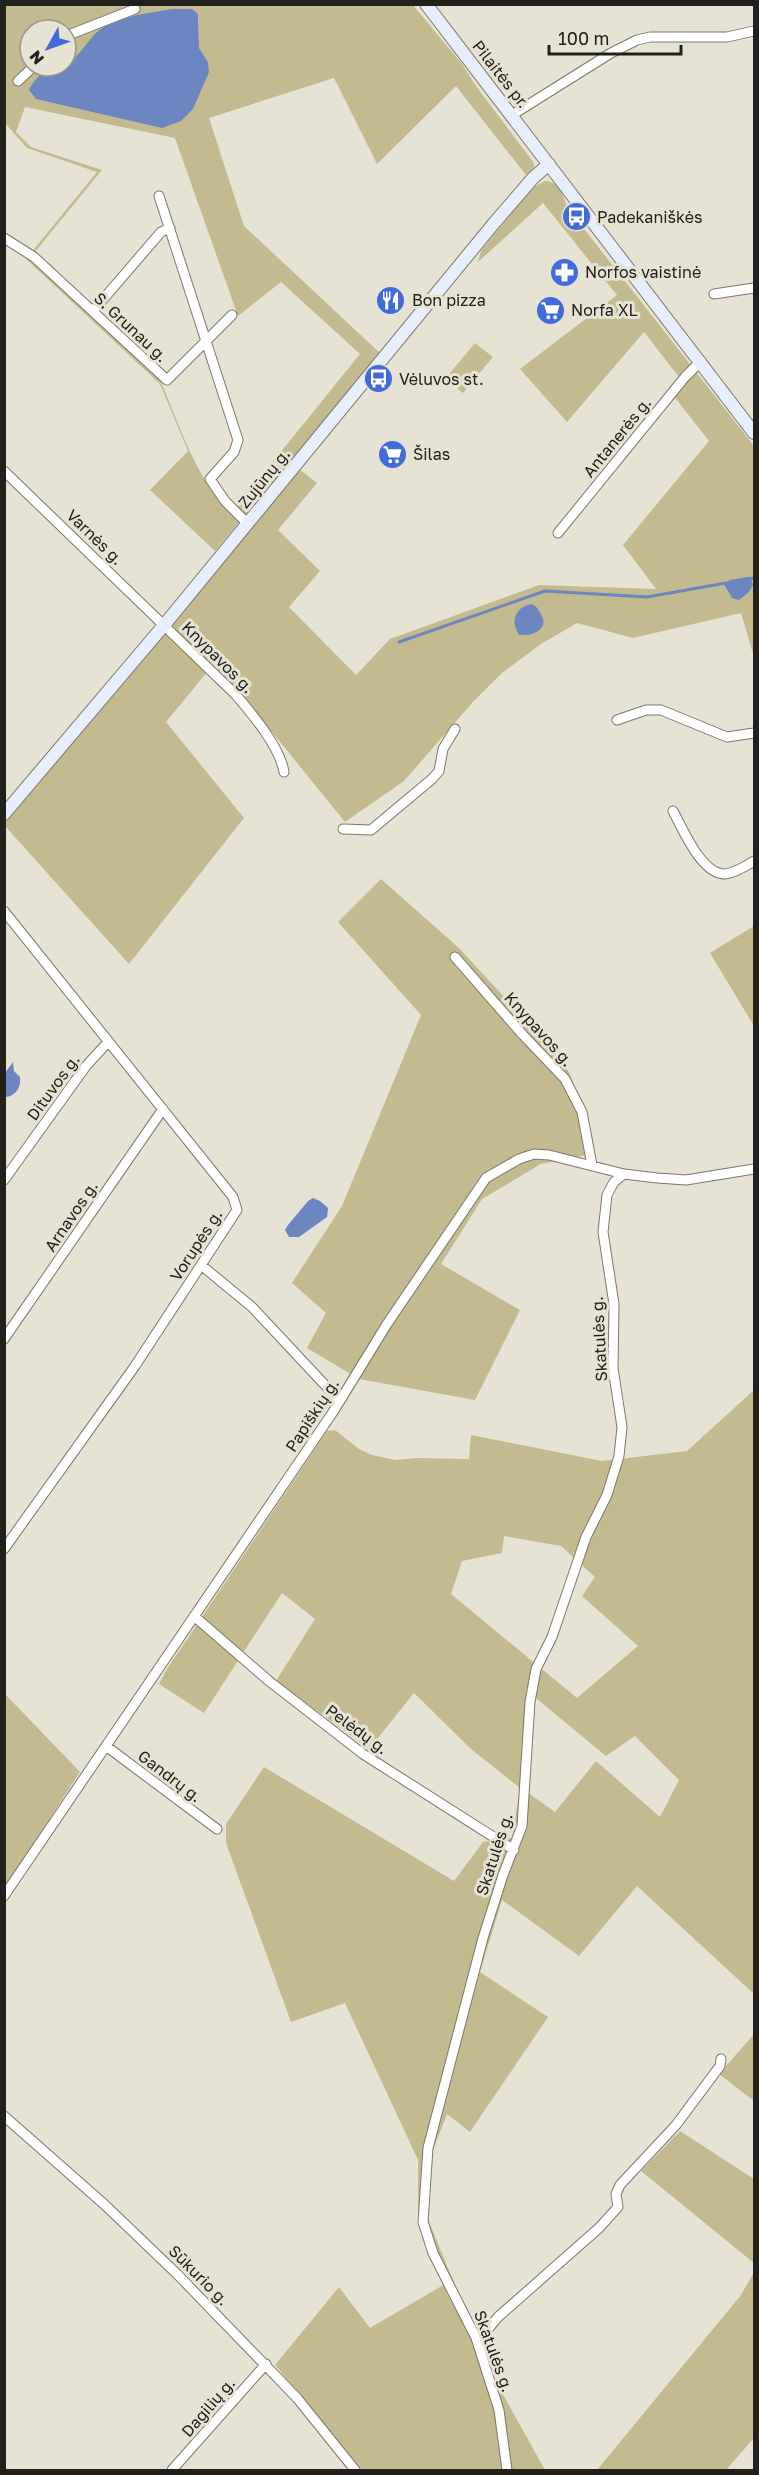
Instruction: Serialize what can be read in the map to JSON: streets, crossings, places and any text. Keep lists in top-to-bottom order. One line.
{"streets":{"main road":["Pilaitės pr.","Zujūnų g."],"street":["S. Grunau g.","Antanerės g.","Varnės g.","Knypavos g.","Dituvos g.","Arnavos g.","Vorupės g.","Skatulės g.","Papiškių g.","Pelėdų g.","Gandrų g.","Sūkurio g.","Dagilių g."]},"crossings":[["Pilaitės pr.","Antanerės g."],["Pilaitės pr.","Zujūnų g."],["Zujūnų g.","Varnės g."],["Zujūnų g.","Knypavos g."],["Varnės g.","Knypavos g."],["Knypavos g.","Papiškių g."],["Dituvos g.","Vorupės g."],["Arnavos g.","Vorupės g."],["Skatulės g.","Papiškių g."],["Skatulės g.","Pelėdų g."],["Papiškių g.","Pelėdų g."],["Papiškių g.","Gandrų g."],["Sūkurio g.","Dagilių g."]],"places":{"bus stop":["Padekaniškės","Vėluvos st."],"pharmacy":["Norfos vaistinė"],"restaurant":["Bon pizza"],"supermarket":["Norfa XL","Šilas"]},"scale_bar":"100 m","north":"bottom left"}
